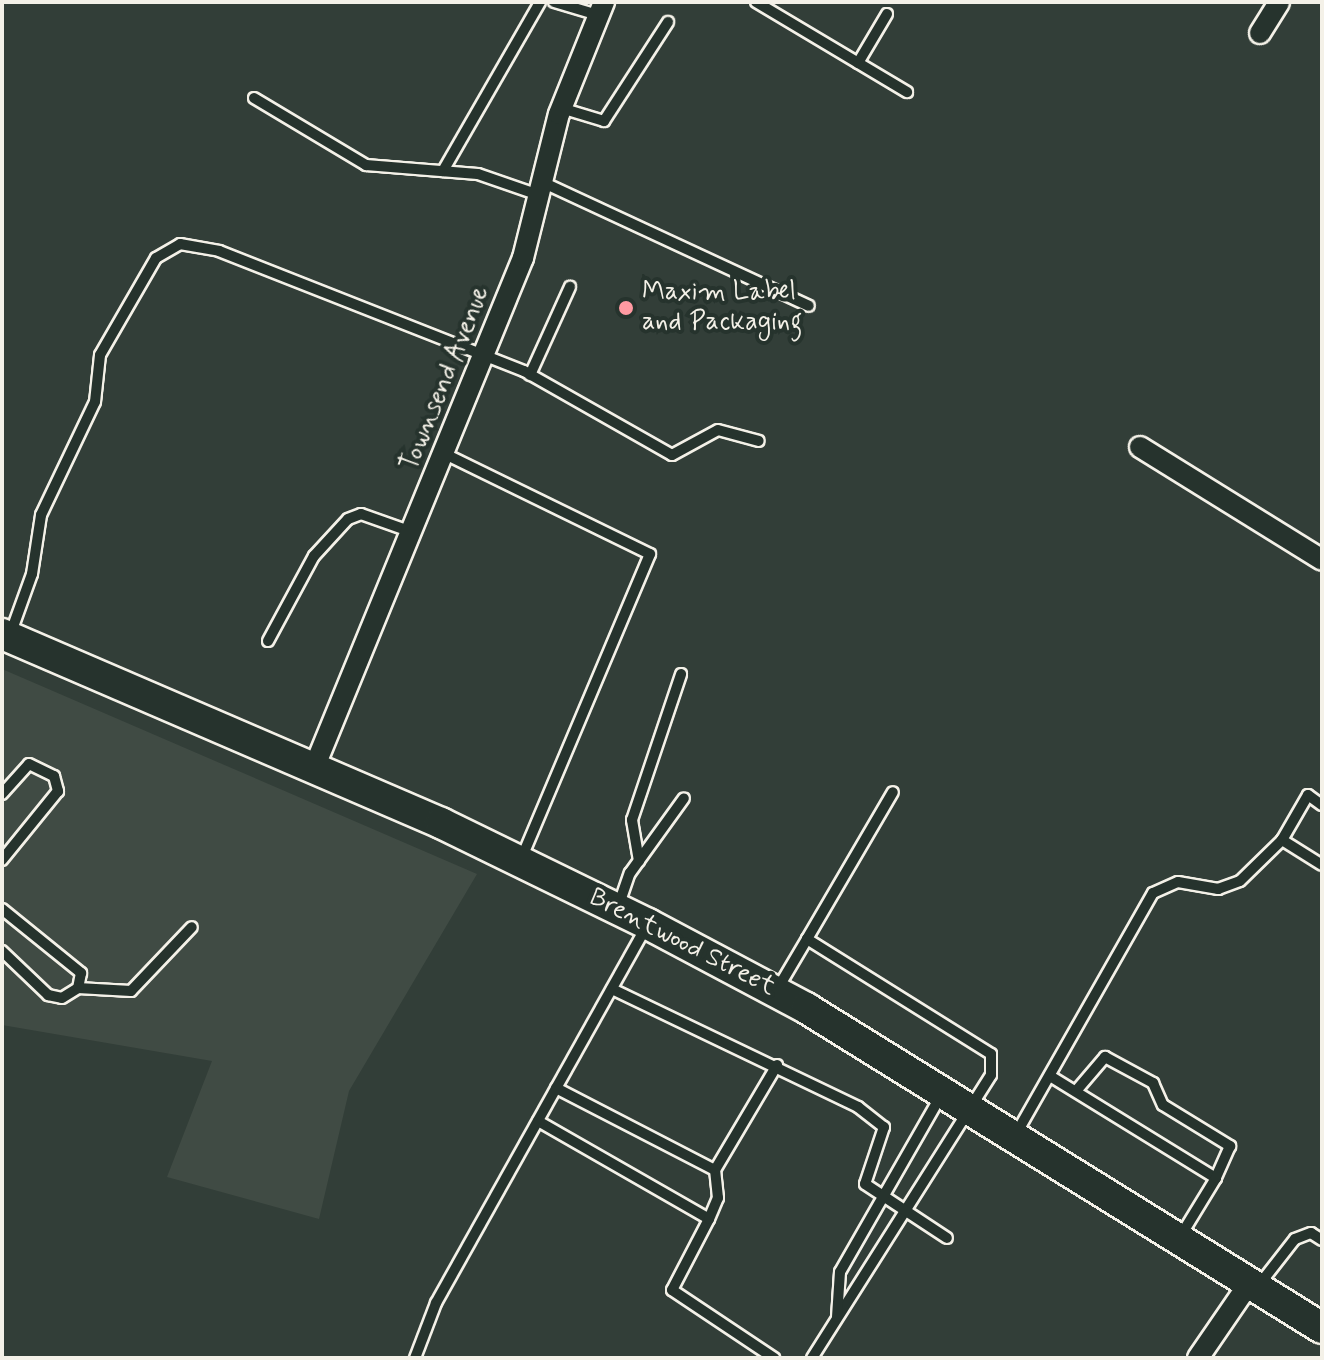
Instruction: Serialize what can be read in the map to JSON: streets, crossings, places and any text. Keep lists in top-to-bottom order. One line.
{"streets":{"main road":["Brentwood Street"],"street":["Townsend Avenue"]},"crossings":[["Townsend Avenue","Brentwood Street"]],"places":["Maxim Label and Packaging"]}
